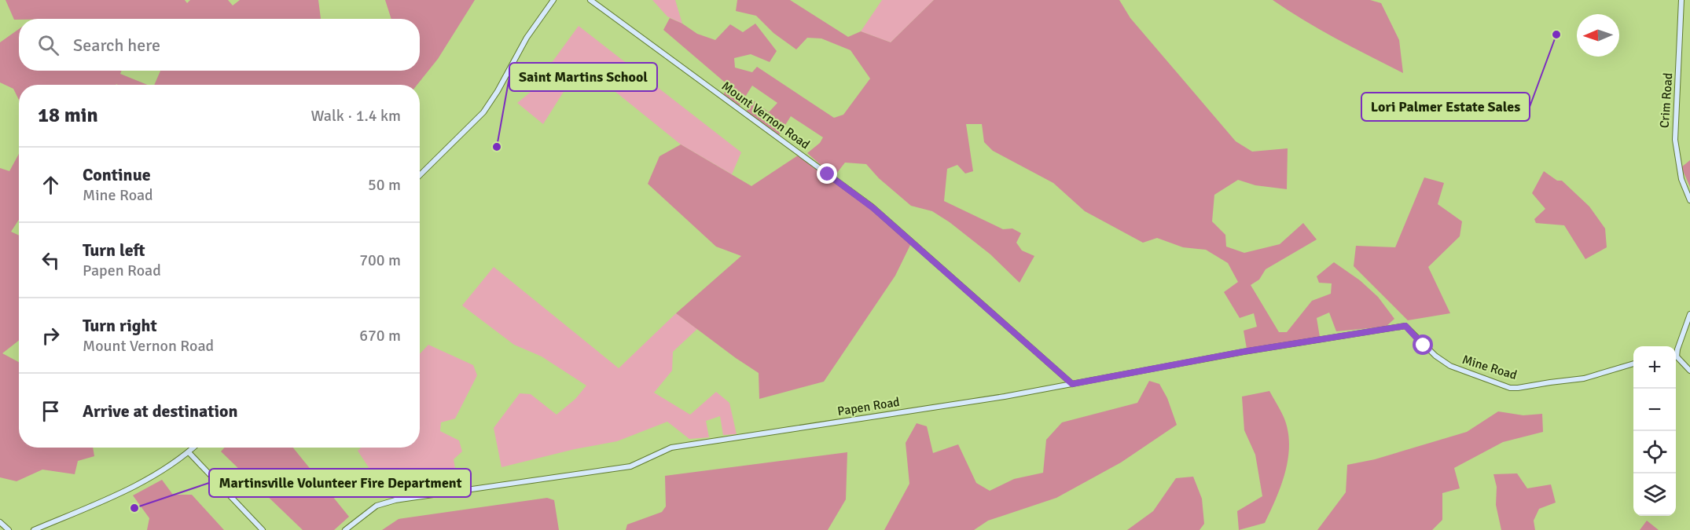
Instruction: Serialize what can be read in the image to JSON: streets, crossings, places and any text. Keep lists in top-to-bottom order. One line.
{"streets":{"street":["Crim Road","Mount Vernon Road","Mine Road","Papen Road"]},"crossings":[["Mount Vernon Road","Papen Road"],["Mine Road","Papen Road"]],"places":["Lori Palmer Estate Sales","Saint Martins School","Martinsville Volunteer Fire Department"],"north":"left","page":{"search":"Search here","heading":["18 min","Walk · 1.4 km"],"list":[["Continue","Mine Road","50 m"],["Turn left","Papen Road","700 m"],["Turn right","Mount Vernon Road","670 m"],"Arrive at destination"],"map_buttons":["+","−"]}}
